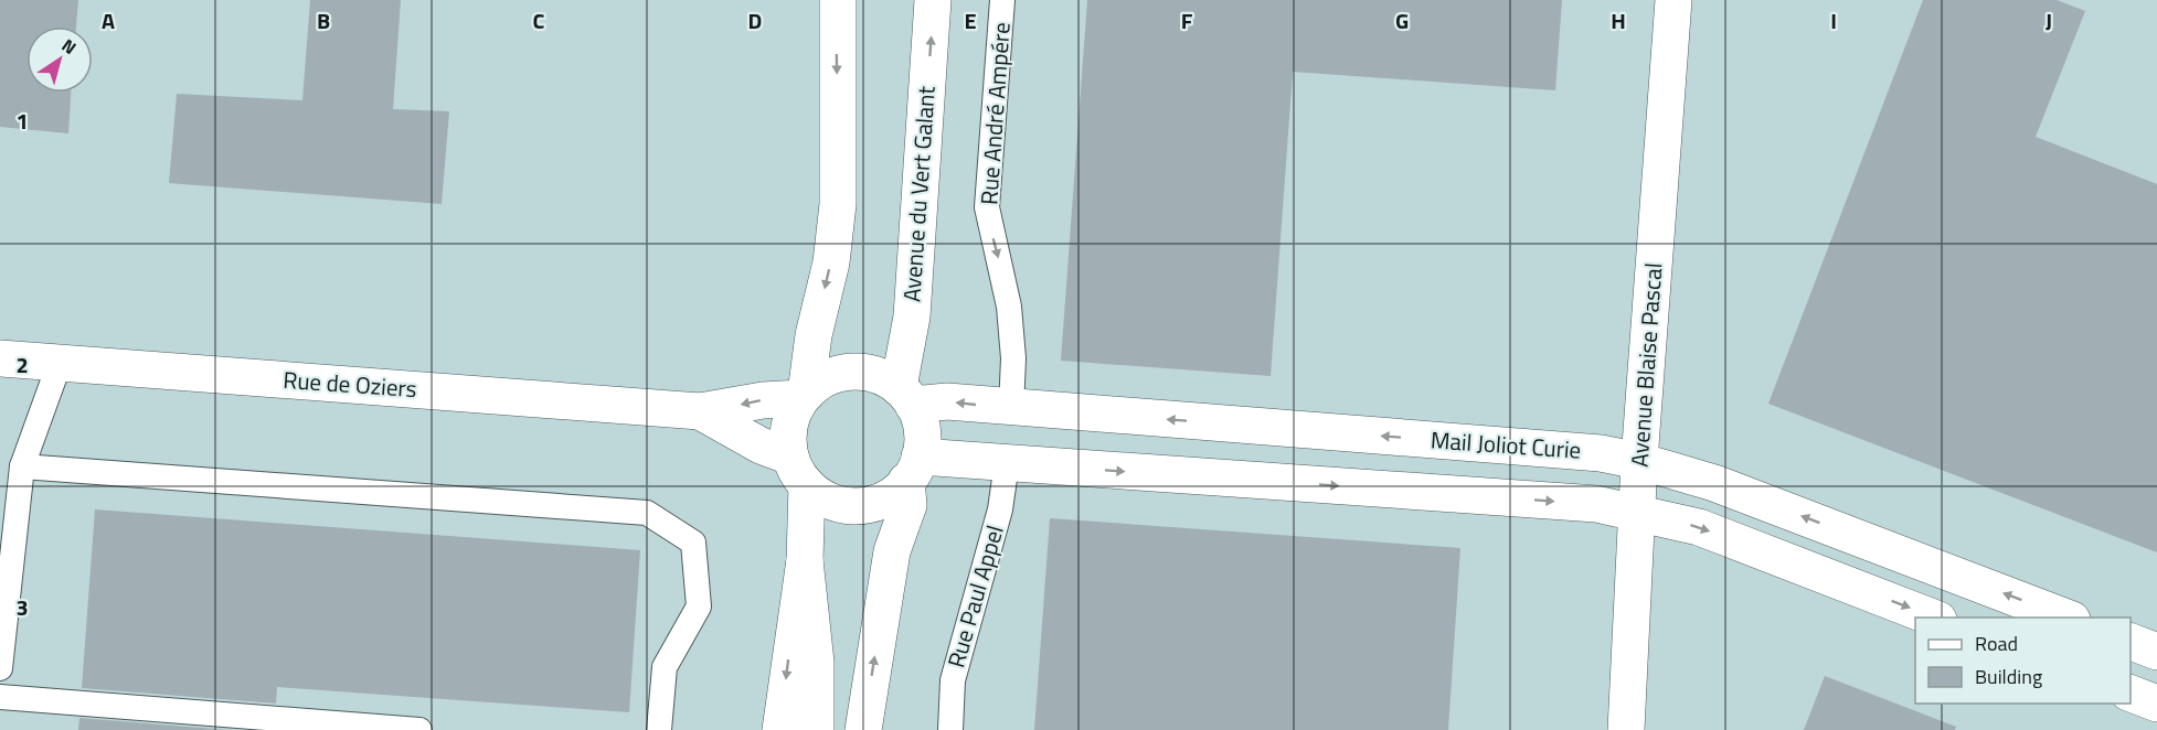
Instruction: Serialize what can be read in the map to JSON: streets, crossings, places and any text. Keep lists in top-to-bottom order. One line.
{"streets":{"main road":["Rue André Ampére","Avenue du Vert Galant","Avenue Blaise Pascal","Rue de Oziers","Mail Joliot Curie"],"lane":["Rue Paul Appel"]},"crossings":[["Rue André Ampére","Mail Joliot Curie"],["Rue André Ampére","Rue Paul Appel"],["Avenue du Vert Galant","Rue de Oziers"],["Avenue du Vert Galant","Mail Joliot Curie"],["Avenue Blaise Pascal","Mail Joliot Curie"],["Rue de Oziers","Mail Joliot Curie"]],"one_way":["Rue André Ampére"],"legend":["Road","Building"],"north":"top right","grid":{"columns":["A","B","C","D","E","F","G","H","I","J"],"rows":["1","2","3"]}}
